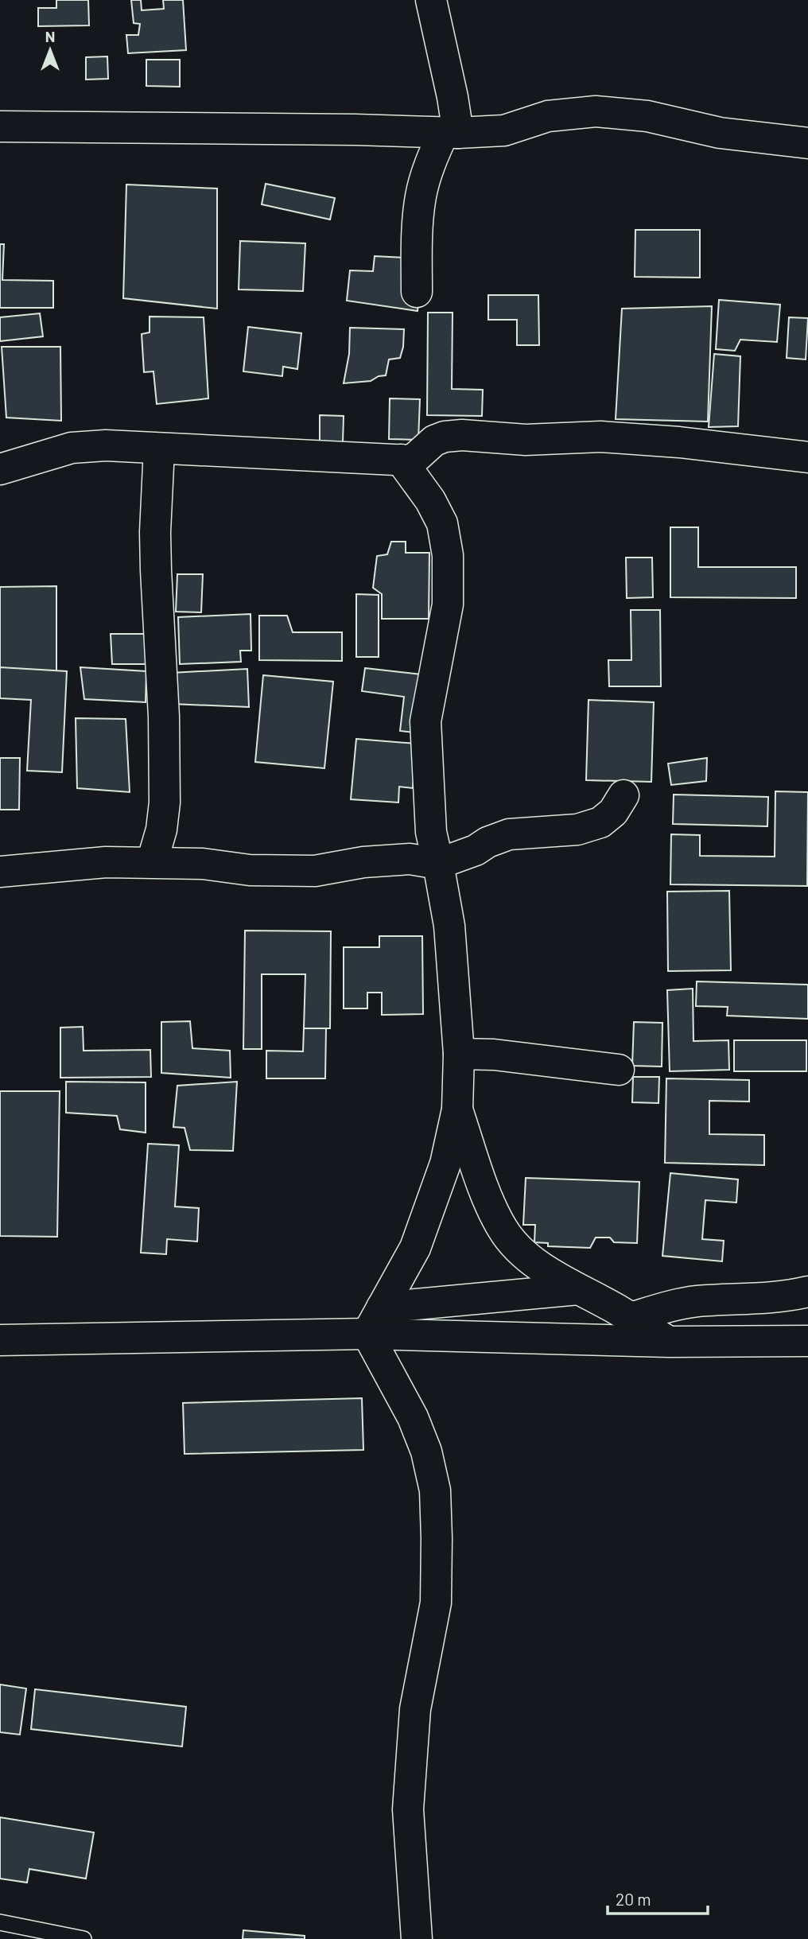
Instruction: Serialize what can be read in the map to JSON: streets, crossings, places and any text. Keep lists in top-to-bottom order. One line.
{"scale_bar":"20 m","north":"top"}
